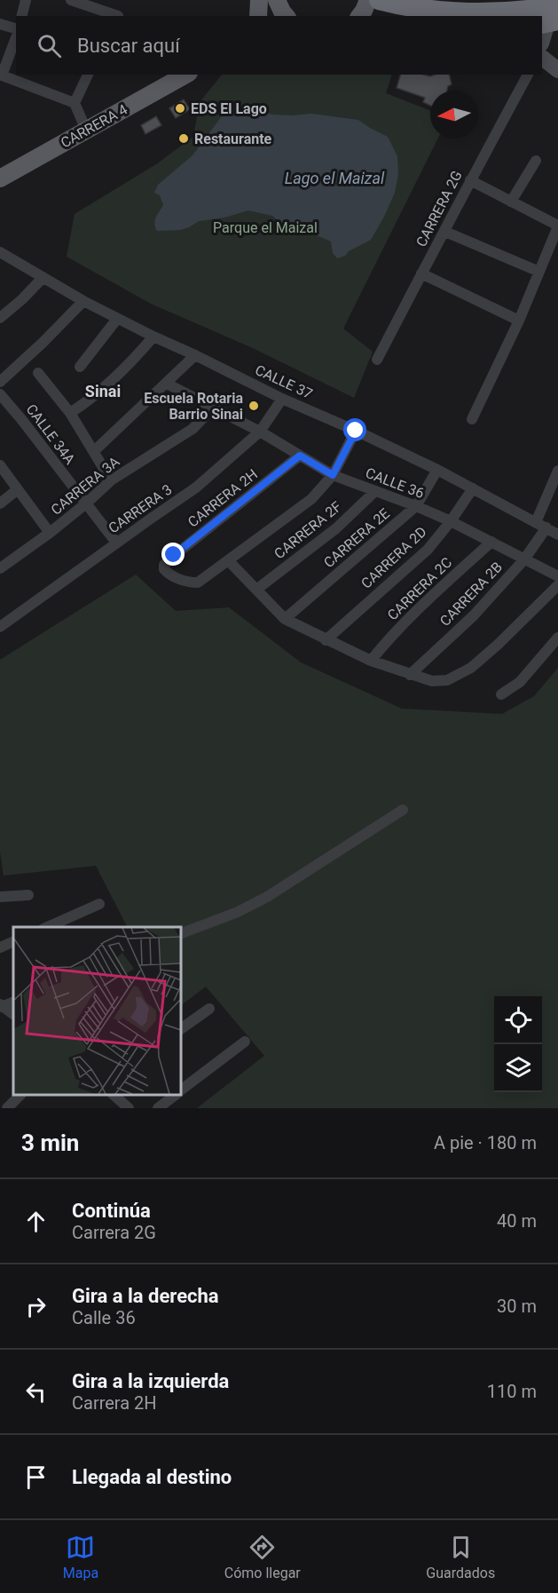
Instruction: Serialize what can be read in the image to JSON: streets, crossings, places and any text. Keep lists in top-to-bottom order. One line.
{"streets":{"main road":["CARRERA 4"],"street":["CARRERA 2G","CALLE 37","CALLE 34A","CALLE 36","CARRERA 3A","CARRERA 2H","CARRERA 3","CARRERA 2F","CARRERA 2E","CARRERA 2D","CARRERA 2C","CARRERA 2B"]},"crossings":[["CALLE 37","CARRERA 3"],["CALLE 37","CARRERA 2E"],["CALLE 37","CARRERA 2D"],["CALLE 37","CARRERA 2B"],["CALLE 34A","CARRERA 3A"],["CALLE 34A","CARRERA 3"],["CALLE 36","CARRERA 3A"],["CALLE 36","CARRERA 2H"],["CALLE 36","CARRERA 3"],["CALLE 36","CARRERA 2F"],["CALLE 36","CARRERA 2E"],["CALLE 36","CARRERA 2D"],["CALLE 36","CARRERA 2C"],["CALLE 36","CARRERA 2B"]],"districts":["Sinai"],"water":["Lago el Maizal"],"parks":["Parque el Maizal"],"places":["EDS El Lago","Restaurante","Escuela Rotaria Barrio Sinai"],"north":"left","page":{"search":"Buscar aquí","heading":["3 min","A pie · 180 m"],"list":[["Continúa","Carrera 2G","40 m"],["Gira a la derecha","Calle 36","30 m"],["Gira a la izquierda","Carrera 2H","110 m"],"Llegada al destino"],"nav":["Mapa","Cómo llegar","Guardados"]}}
